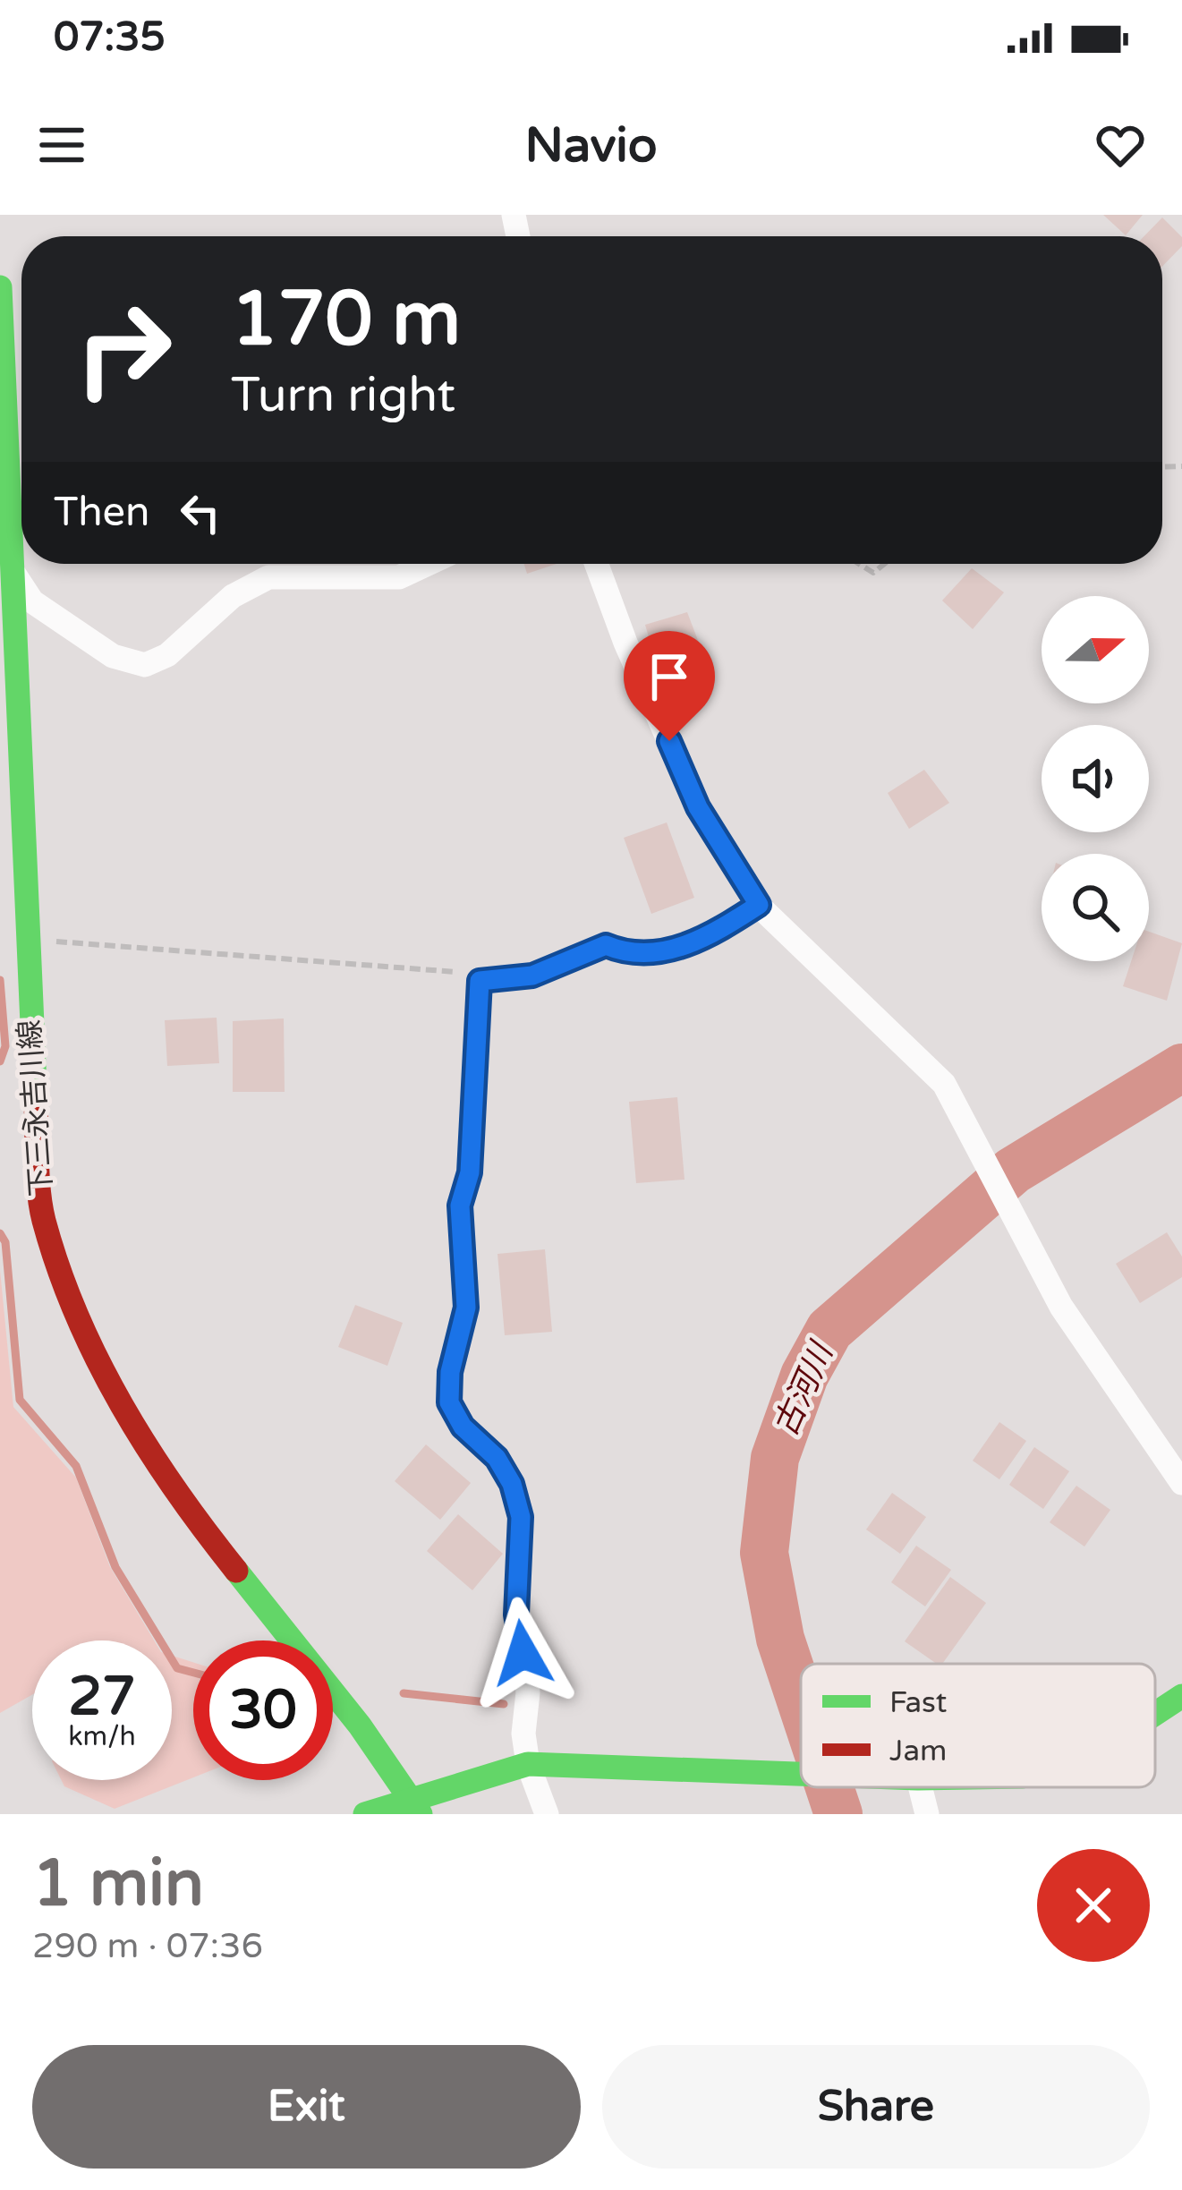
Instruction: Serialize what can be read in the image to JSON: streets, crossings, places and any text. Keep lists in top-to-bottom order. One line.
{"streets":{"main road":["下三永吉川線"]},"water":["古河川"],"legend":["Fast","Jam"],"north":"right","page":{"status":"07:35","header":"Navio","turn":["170 m","Turn right"],"then":"Then","speed":"27 km/h","limit":"30","heading":["1 min","290 m · 07:36"],"buttons":["Exit","Share"]}}
